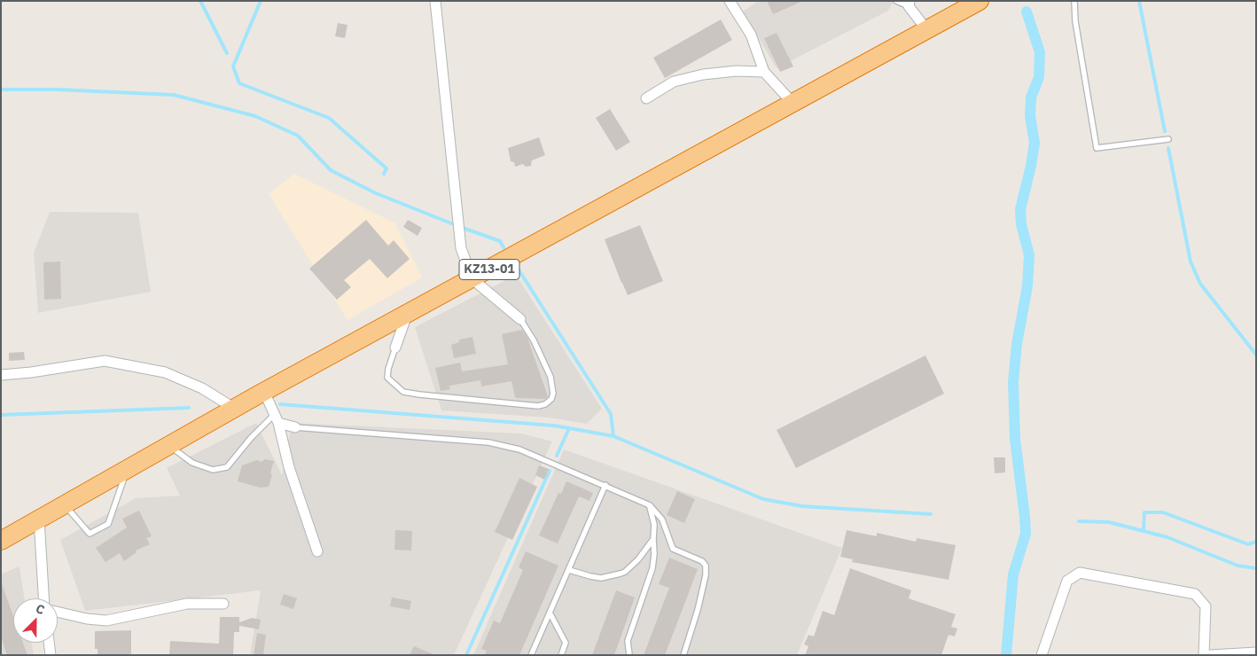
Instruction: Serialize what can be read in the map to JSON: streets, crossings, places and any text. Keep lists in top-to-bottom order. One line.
{"streets":{"highway":["KZ13-01"]},"north":"top right"}
